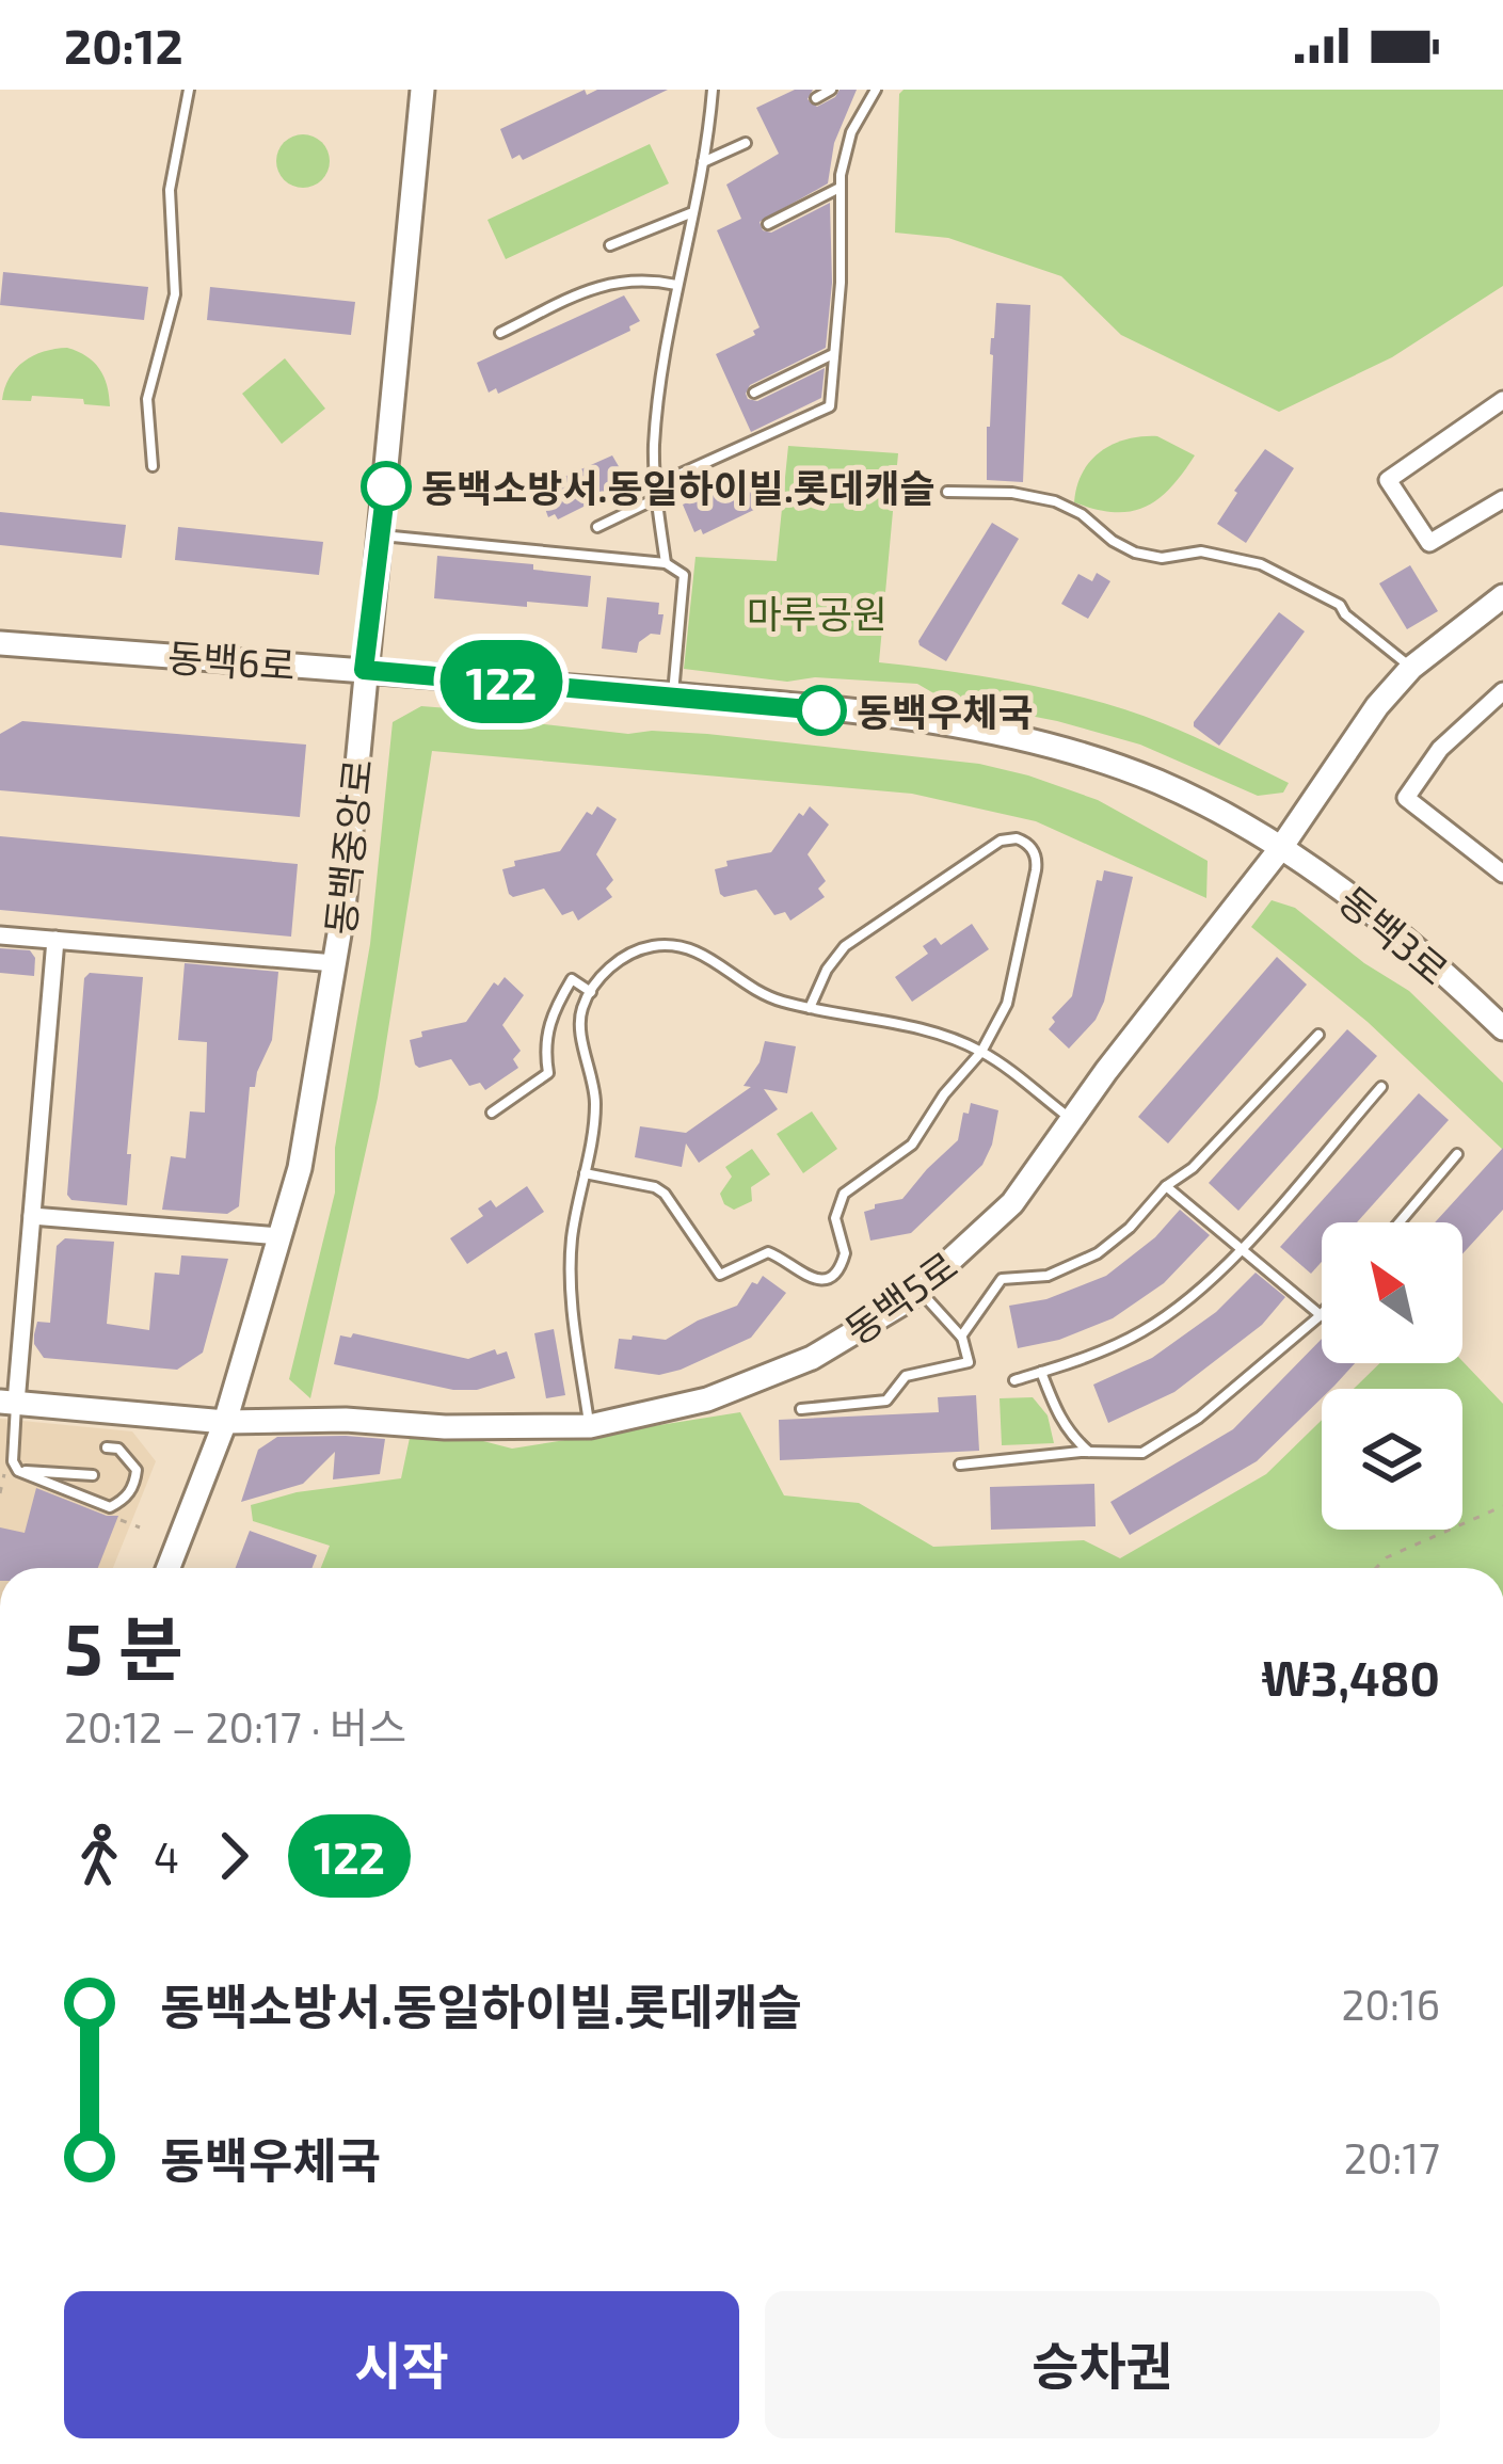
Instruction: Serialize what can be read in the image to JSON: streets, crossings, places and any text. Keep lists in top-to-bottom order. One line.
{"streets":{"street":["동백6로","동백중앙로","동백3로","동백5로"]},"crossings":[["동백6로","동백중앙로"],["동백6로","동백3로"],["동백6로","동백5로"],["동백중앙로","동백5로"],["동백3로","동백5로"]],"parks":["마루공원"],"places":["동백소방서.동일하이빌.롯데캐슬","동백우체국"],"lines":["bus line 122"],"north":"top left","page":{"status":"20:12","on_map":"122","heading":["5 분","20:12 – 20:17 · 버스","₩3,480"],"legs":["4","122"],"list":[{"name":"동백소방서.동일하이빌.롯데캐슬","value":"20:16"},{"name":"동백우체국","value":"20:17"}],"buttons":["시작","승차권"]}}
